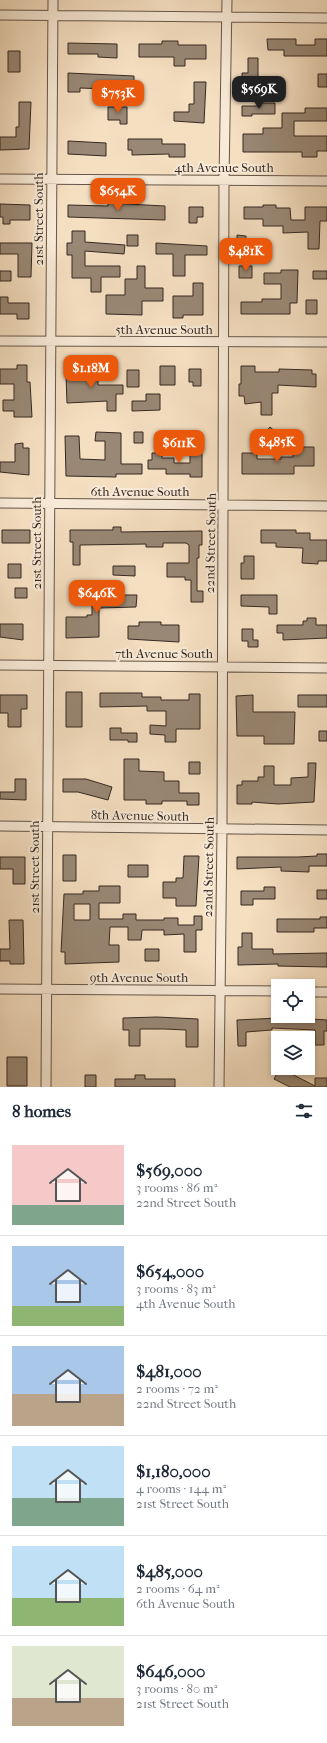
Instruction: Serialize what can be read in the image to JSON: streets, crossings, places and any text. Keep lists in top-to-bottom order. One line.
{"streets":{"street":["4th Avenue South","21st Street South","5th Avenue South","6th Avenue South","22nd Street South","7th Avenue South","8th Avenue South","9th Avenue South"]},"crossings":[["4th Avenue South","21st Street South"],["4th Avenue South","22nd Street South"],["21st Street South","5th Avenue South"],["21st Street South","6th Avenue South"],["21st Street South","7th Avenue South"],["21st Street South","8th Avenue South"],["21st Street South","9th Avenue South"],["5th Avenue South","22nd Street South"],["6th Avenue South","22nd Street South"],["22nd Street South","7th Avenue South"],["22nd Street South","8th Avenue South"],["22nd Street South","9th Avenue South"]],"page":{"price":["$569K","$753K","$654K","$481K","$1.18M","$485K","$611K","$646K"],"heading":"8 homes","list":[{"name":"$569,000","note":"3 rooms · 86 m² · 22nd Street South"},{"name":"$654,000","note":"3 rooms · 83 m² · 4th Avenue South"},{"name":"$481,000","note":"2 rooms · 72 m² · 22nd Street South"},{"name":"$1,180,000","note":"4 rooms · 144 m² · 21st Street South"},{"name":"$485,000","note":"2 rooms · 64 m² · 6th Avenue South"},{"name":"$646,000","note":"3 rooms · 80 m² · 21st Street South"}]}}
